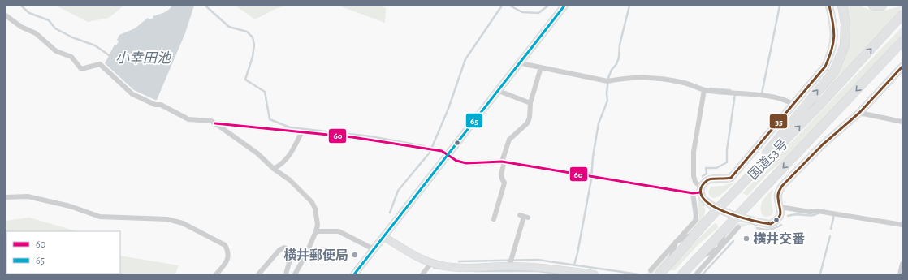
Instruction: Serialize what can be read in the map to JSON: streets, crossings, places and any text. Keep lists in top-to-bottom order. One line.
{"streets":{"highway":["国道53号"]},"water":["小幸田池"],"places":["横井交番","横井郵便局"],"lines":["transit line 65","transit line 35","transit line 60"],"legend":["60","65"]}
